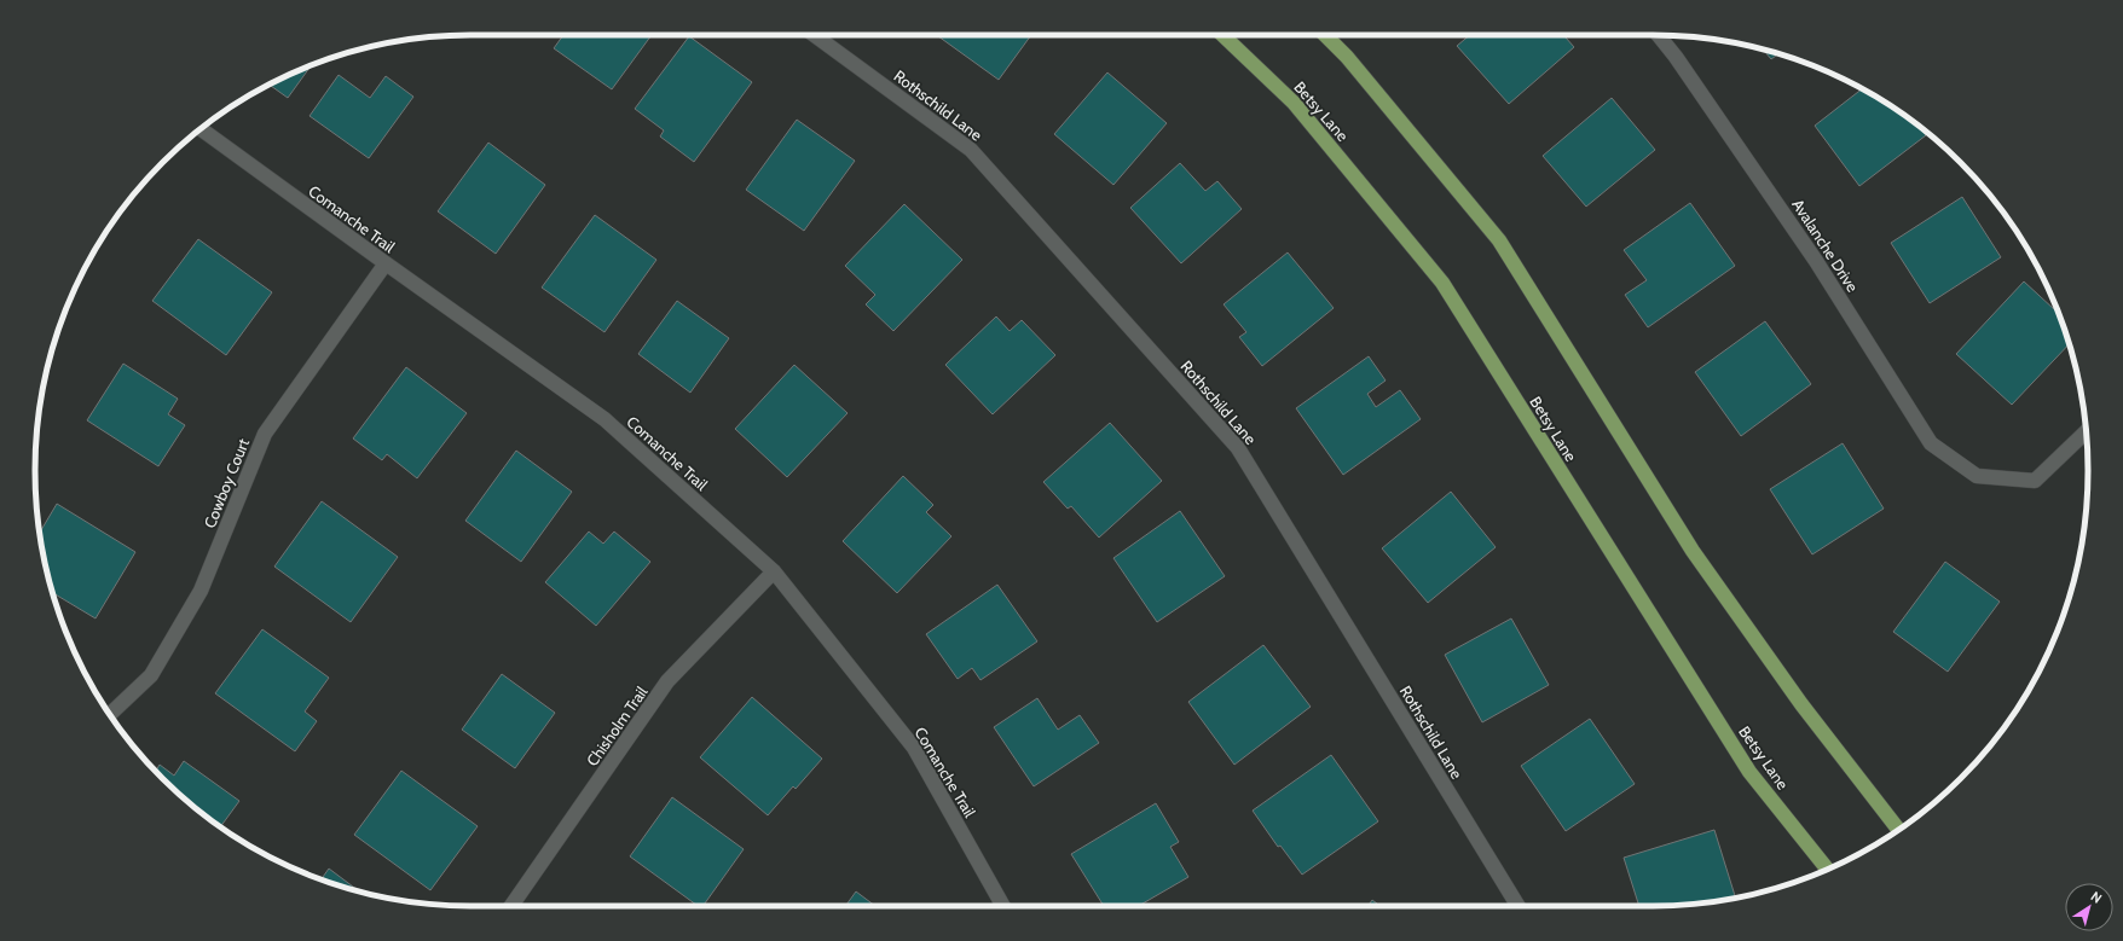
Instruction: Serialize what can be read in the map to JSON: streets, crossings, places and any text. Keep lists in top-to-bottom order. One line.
{"streets":{"main road":["Betsy Lane"],"street":["Rothschild Lane","Comanche Trail","Avalanche Drive","Cowboy Court","Chisholm Trail"]},"crossings":[["Comanche Trail","Cowboy Court"],["Comanche Trail","Chisholm Trail"]],"north":"top right"}
